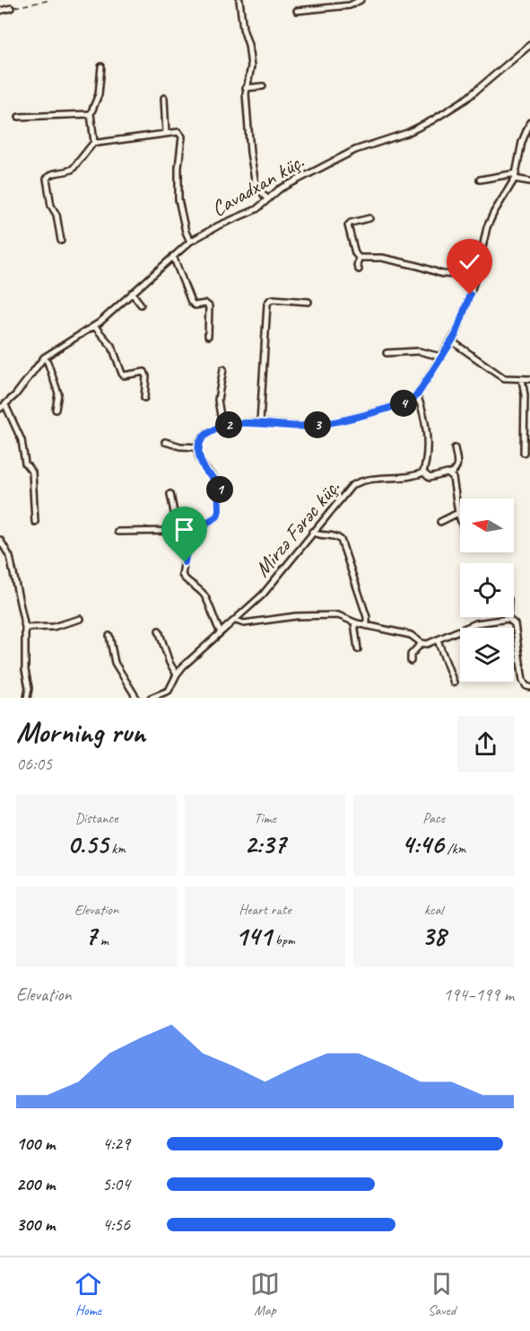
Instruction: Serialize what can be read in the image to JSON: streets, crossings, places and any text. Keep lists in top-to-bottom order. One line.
{"streets":{"street":["Cavadxan küç.","Mirzə Fərəc küç."]},"north":"left","page":{"pins":["4","2","3","1"],"heading":["Morning run","06:05"],"stats":[["Distance","0.55 km"],["Time","2:37"],["Pace","4:46 /km"],["Elevation","7 m"],["Heart rate","141 bpm"],["kcal","38"]],"chart":["Elevation","194–199 m"],"list":[{"name":"100 m","note":"4:29"},{"name":"200 m","note":"5:04"},{"name":"300 m","note":"4:56"}],"tabs":["Home","Map","Saved"]}}
